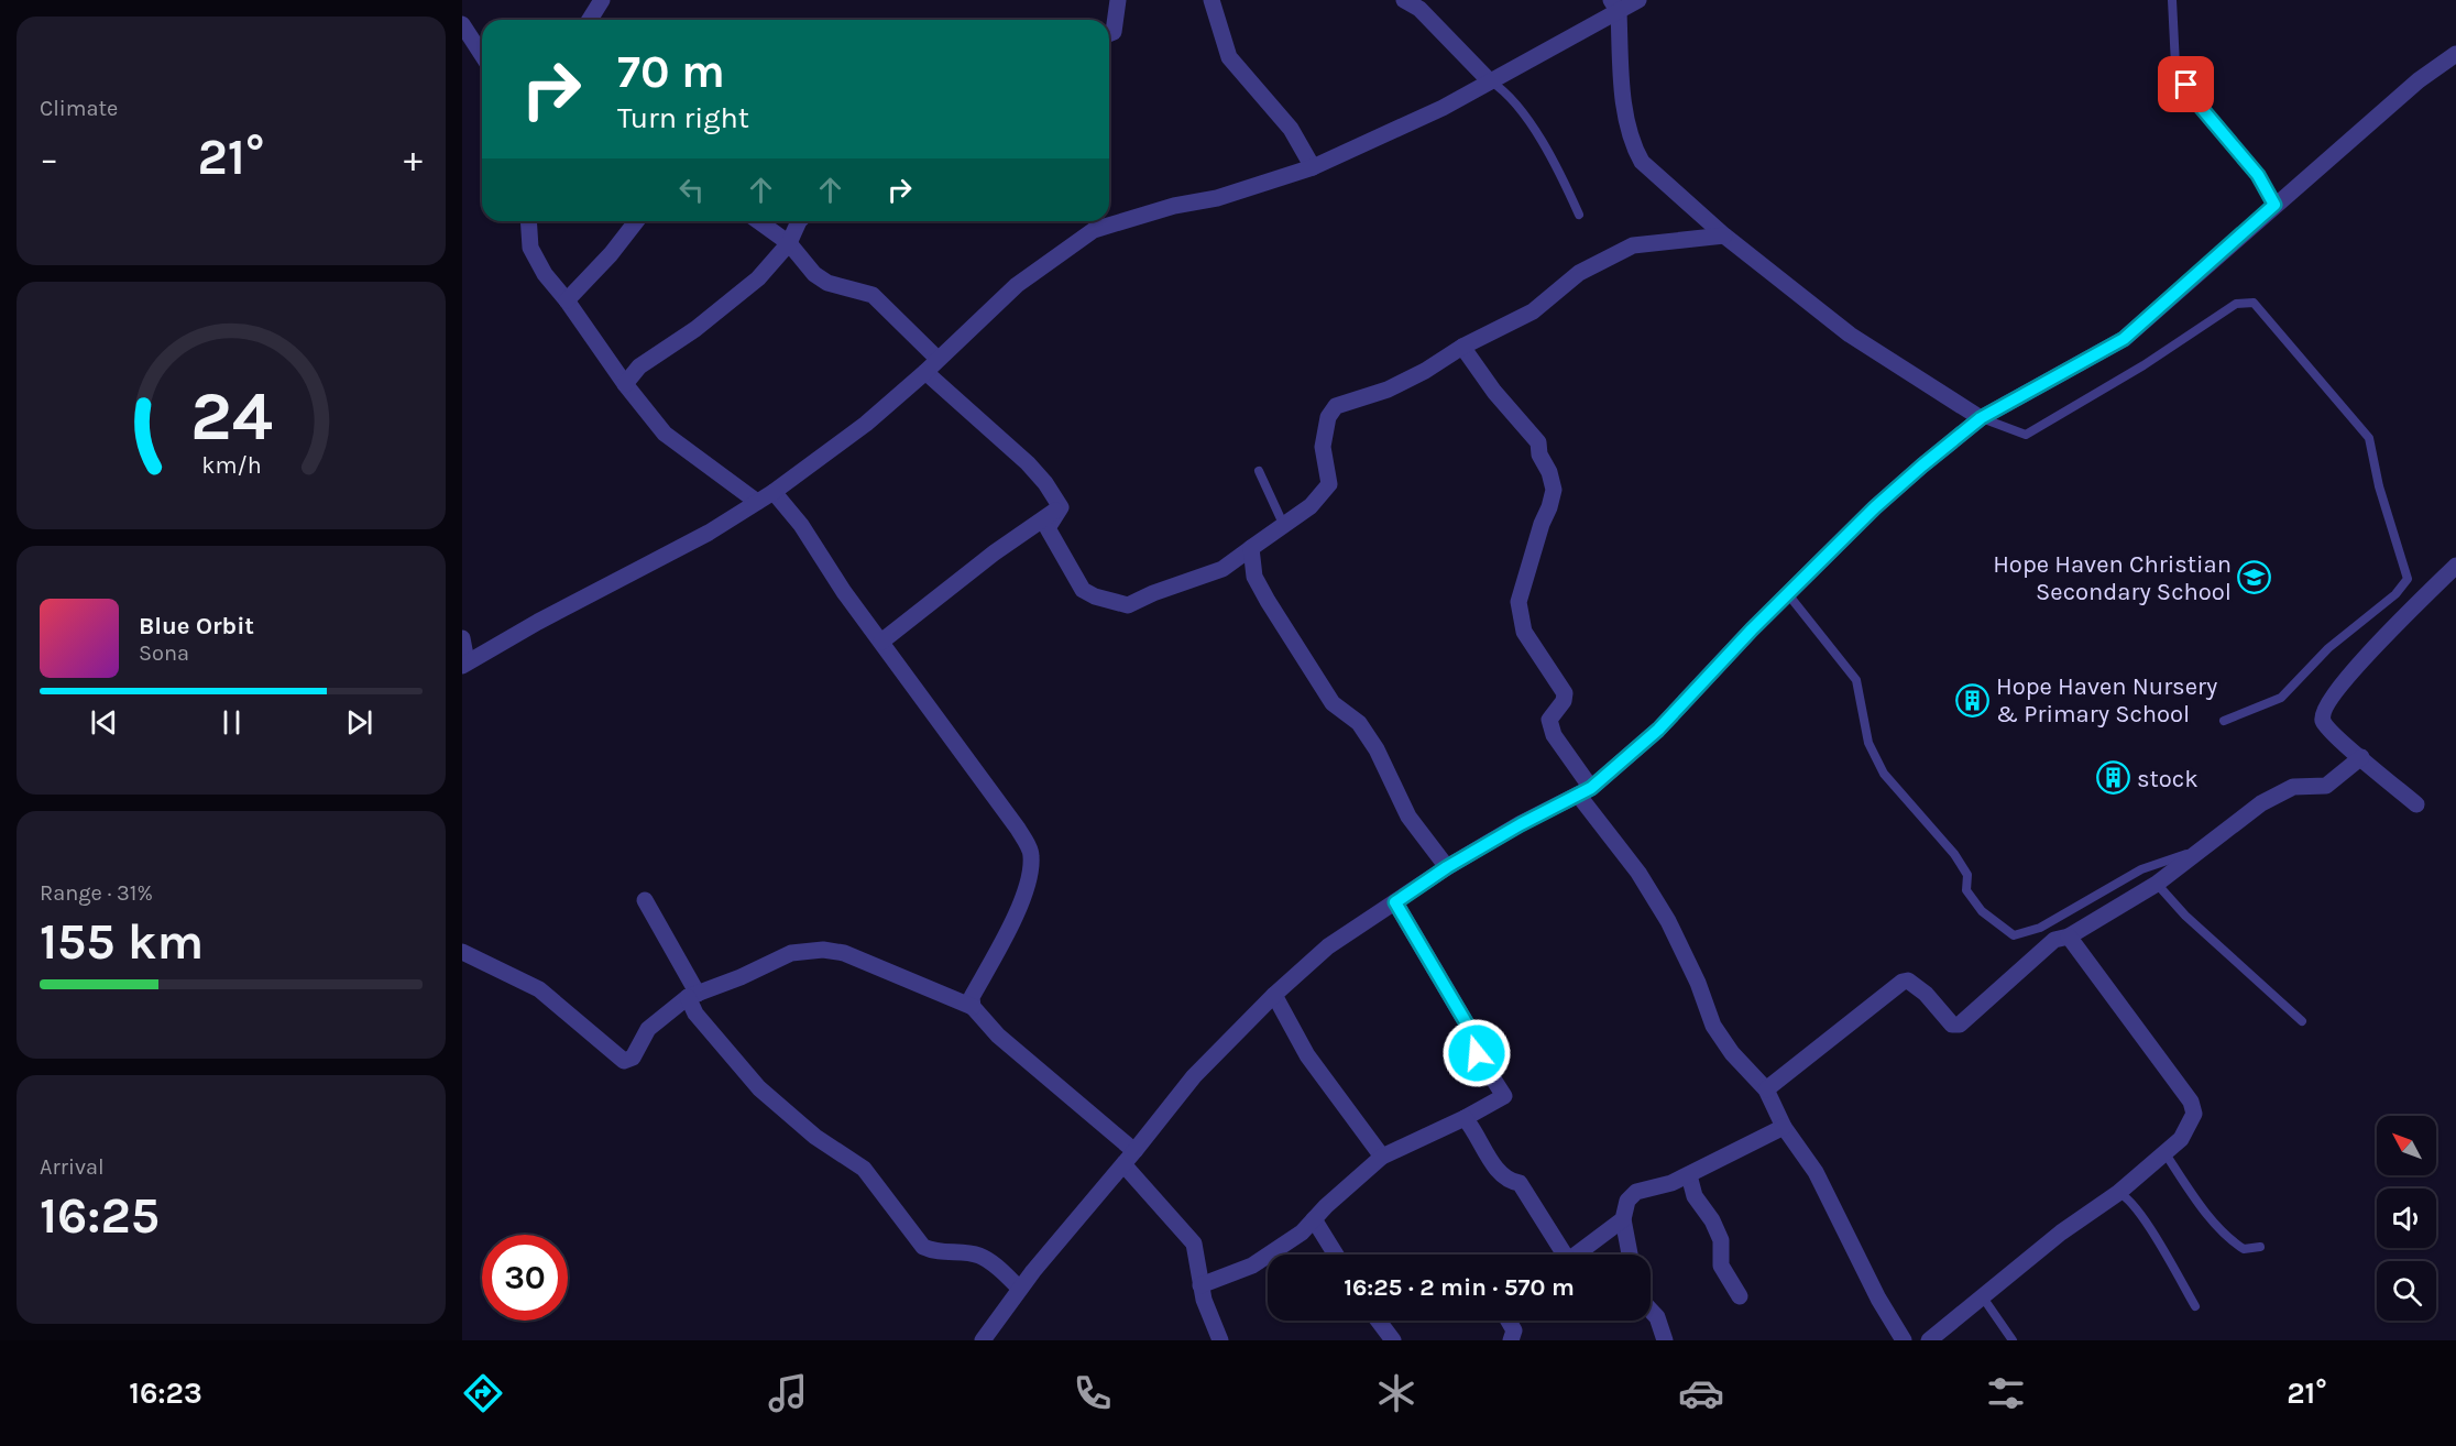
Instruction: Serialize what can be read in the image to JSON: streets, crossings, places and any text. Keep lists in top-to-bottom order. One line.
{"places":{"school or university":["Hope Haven Christian Secondary School"],"building":["Hope Haven Nursery & Primary School","stock"]},"north":"top left","page":{"tile":["Climate",["Range · 31%","155 km"],["Arrival","16:25"]],"turn":["70 m","Turn right"],"heat":["−","21°","+"],"song":["Blue Orbit","Sona"],"limit":"30","trip":"16:25 · 2 min · 570 m","tabs":["16:23","21°"],"gauge":["24","km/h"]}}
